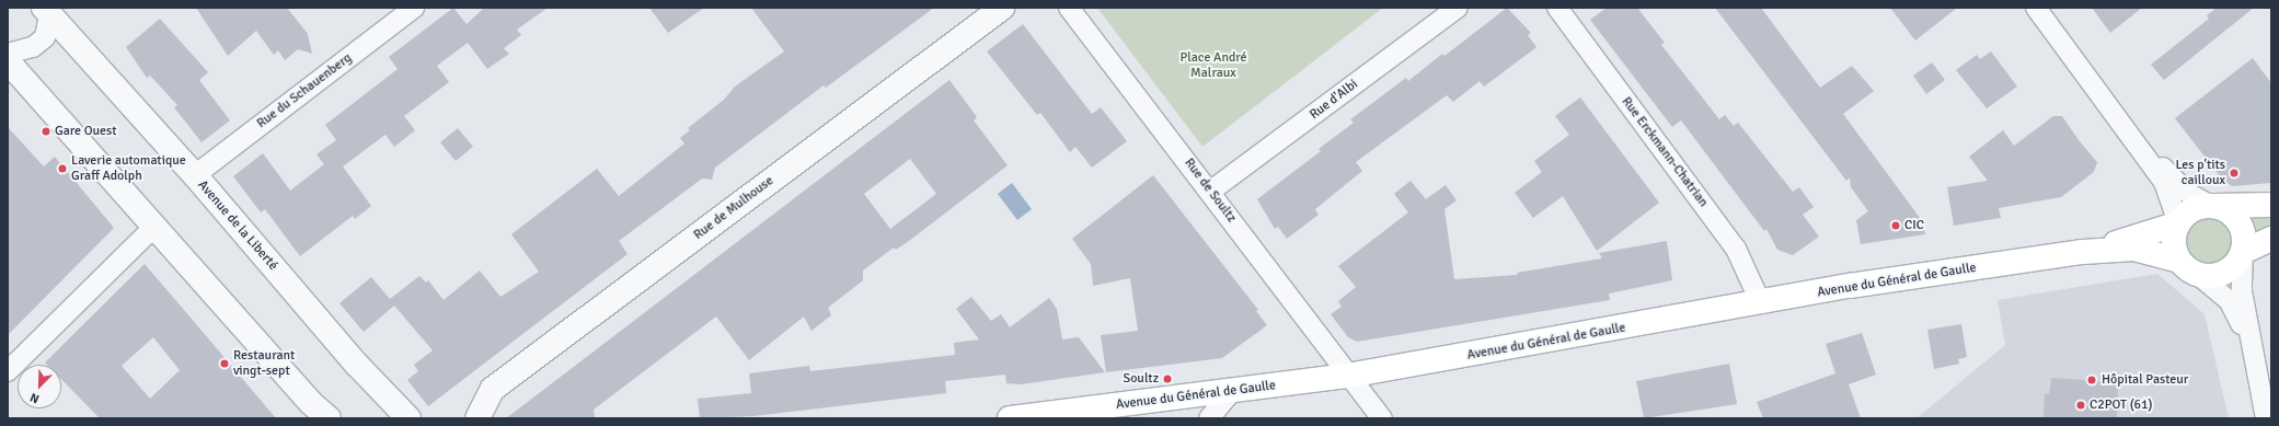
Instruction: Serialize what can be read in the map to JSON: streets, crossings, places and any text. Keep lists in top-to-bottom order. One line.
{"streets":{"main road":["Avenue du Général de Gaulle"],"street":["Rue du Schauenberg","Rue d'Albi","Rue Erckmann-Chatrian","Rue de Soultz","Rue de Mulhouse","Avenue de la Liberté"]},"crossings":[["Rue du Schauenberg","Avenue de la Liberté"],["Rue d'Albi","Rue de Soultz"],["Rue Erckmann-Chatrian","Avenue du Général de Gaulle"],["Rue de Soultz","Avenue du Général de Gaulle"]],"parks":["Place André Malraux"],"places":["Gare Ouest","Laverie automatique Graff Adolph","Les p'tits cailloux","CIC","Restaurant vingt-sept","Soultz","Hôpital Pasteur","C2POT (61)"],"north":"bottom left"}
